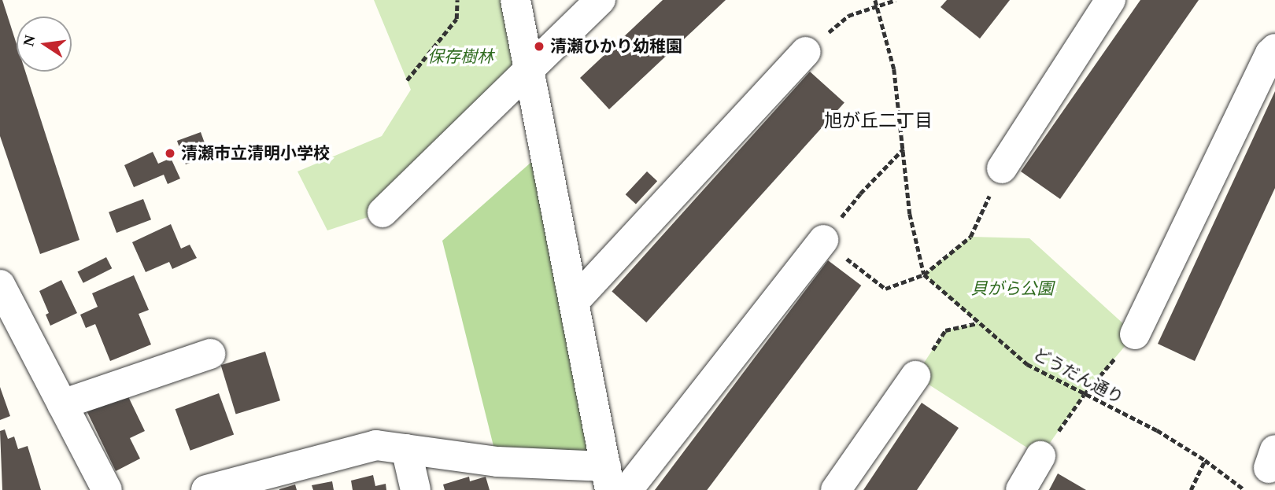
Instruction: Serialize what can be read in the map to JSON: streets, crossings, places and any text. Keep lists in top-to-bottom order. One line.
{"streets":{"path":["どうだん通り"]},"districts":["旭が丘二丁目"],"parks":["保存樹林","貝がら公園"],"places":["清瀬ひかり幼稚園","清瀬市立清明小学校"],"north":"left"}
